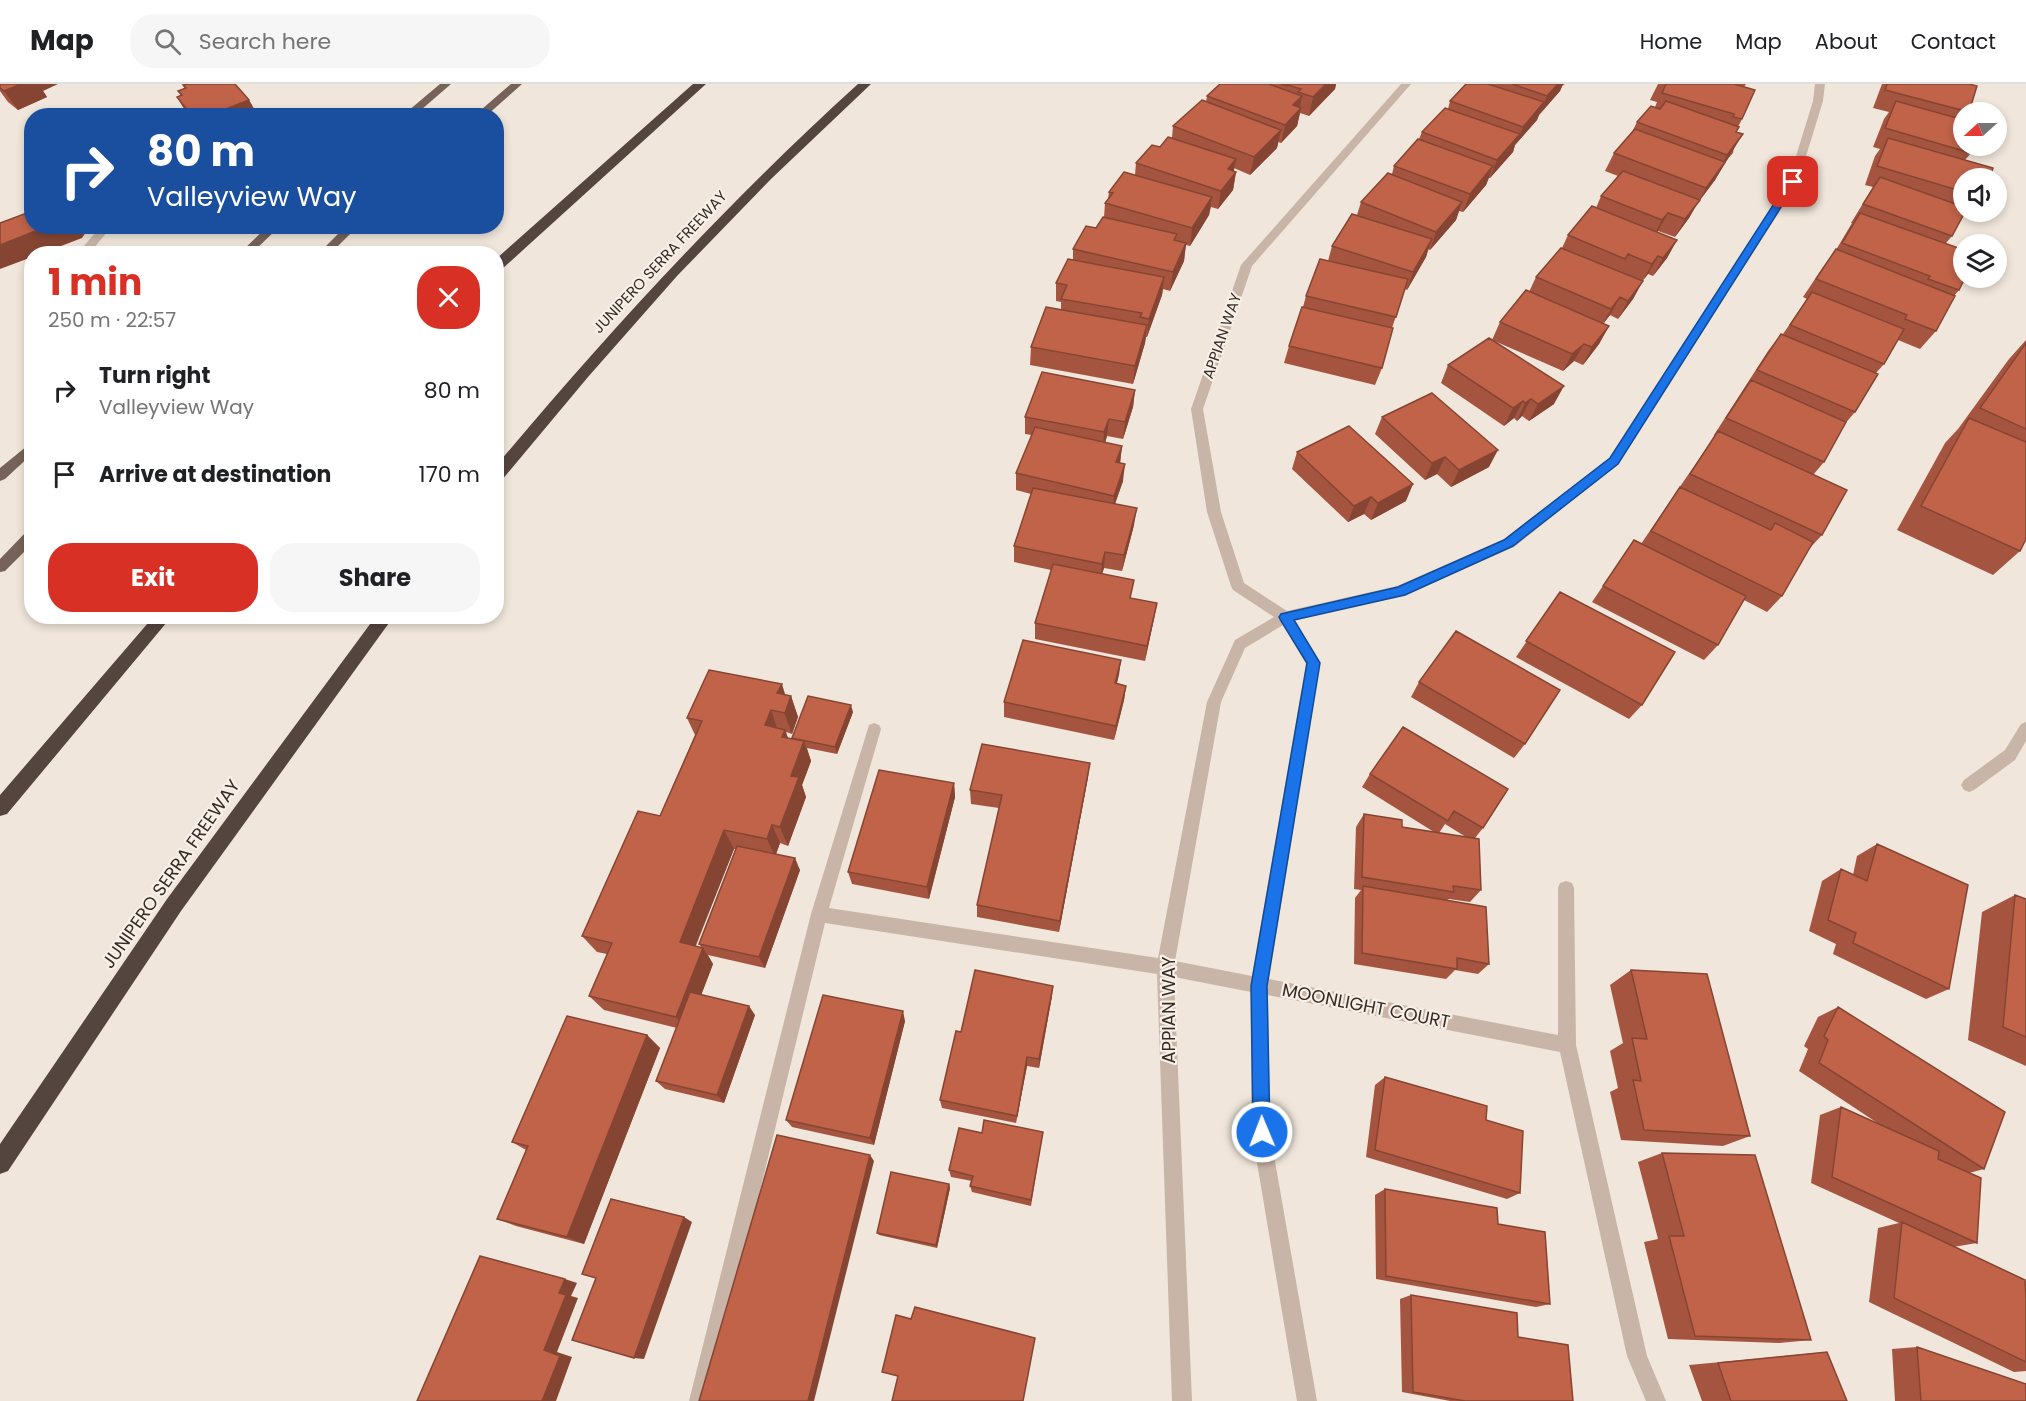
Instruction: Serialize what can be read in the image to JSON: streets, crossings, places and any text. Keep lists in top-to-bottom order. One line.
{"streets":{"highway":["JUNIPERO SERRA FREEWAY"],"street":["APPIAN WAY","MOONLIGHT COURT"]},"crossings":[["APPIAN WAY","MOONLIGHT COURT"]],"north":"left","page":{"header":"Map","search":"Search here","nav":["Home","Map","About","Contact"],"turn":["80 m","Valleyview Way"],"heading":["1 min","250 m · 22:57"],"list":[{"name":"Turn right","note":"Valleyview Way","value":"80 m"},{"name":"Arrive at destination","value":"170 m"}],"buttons":["Exit","Share"]}}
